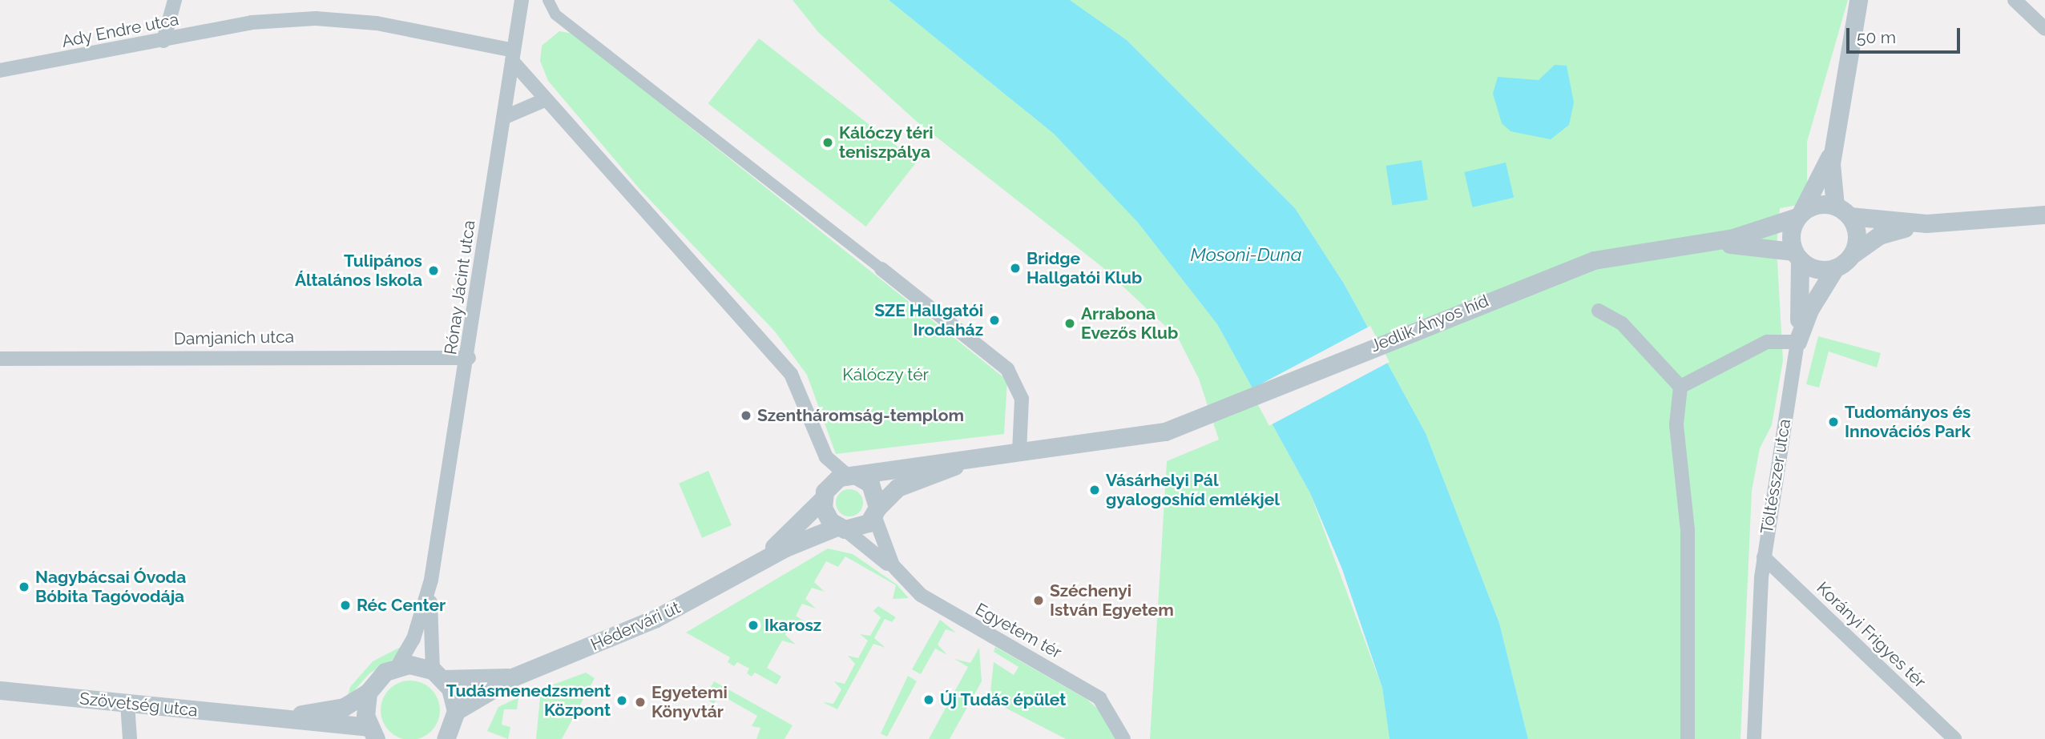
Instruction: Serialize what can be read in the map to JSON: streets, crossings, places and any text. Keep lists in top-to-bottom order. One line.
{"streets":{"street":["Ady Endre utca","Rónay Jácint utca","Jedlik Ányos híd","Damjanich utca","Töltésszer utca","Hédervári út","Egyetem tér","Korányi Frigyes tér","Szövetség utca"]},"crossings":[["Ady Endre utca","Rónay Jácint utca"],["Rónay Jácint utca","Damjanich utca"],["Rónay Jácint utca","Hédervári út"],["Rónay Jácint utca","Szövetség utca"],["Töltésszer utca","Korányi Frigyes tér"],["Hédervári út","Egyetem tér"],["Hédervári út","Szövetség utca"]],"water":["Mosoni-Duna"],"parks":["Kálóczy tér"],"places":["Kálóczy téri teniszpálya","Bridge Hallgatói Klub","Tulipános Általános Iskola","SZE Hallgatói Irodaház","Arrabona Evezős Klub","Szentháromság-templom","Tudományos és Innovációs Park","Vásárhelyi Pál gyalogoshíd emlékjel","Nagybácsai Óvoda Bóbita Tagóvodája","Széchenyi István Egyetem","Réc Center","Ikarosz","Új Tudás épület","Tudásmenedzsment Központ","Egyetemi Könyvtár"],"scale_bar":"50 m"}
